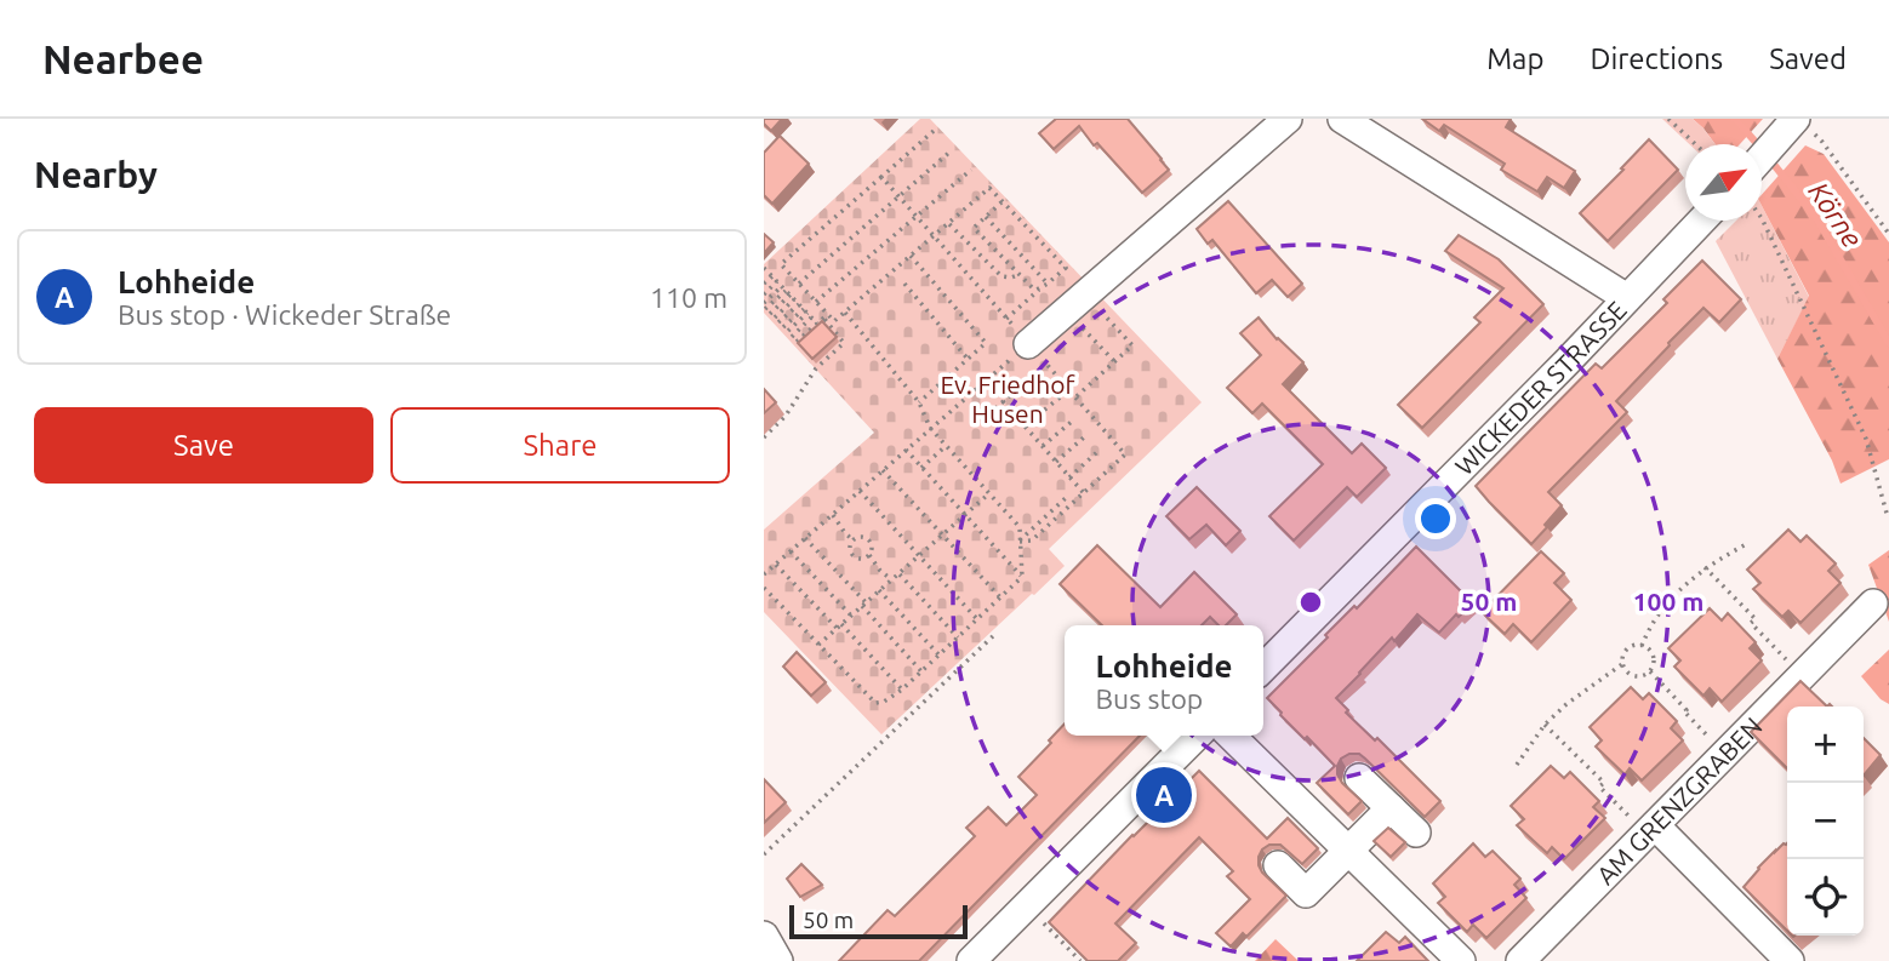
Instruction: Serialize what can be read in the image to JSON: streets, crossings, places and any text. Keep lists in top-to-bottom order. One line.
{"streets":{"street":["WICKEDER STRASSE","AM GRENZGRABEN"]},"water":["Körne"],"parks":["Ev. Friedhof Husen"],"scale_bar":"50 m","north":"top right","page":{"header":"Nearbee","nav":["Map","Directions","Saved"],"heading":"Nearby","list":[{"mark":"A","name":"Lohheide","note":"Bus stop · Wickeder Straße","value":"110 m"}],"buttons":["Save","Share"],"popup":["Lohheide","Bus stop"],"map_buttons":["+","−"],"pins":"A","scale":"50 m"},"rings":["50 m","100 m"]}
